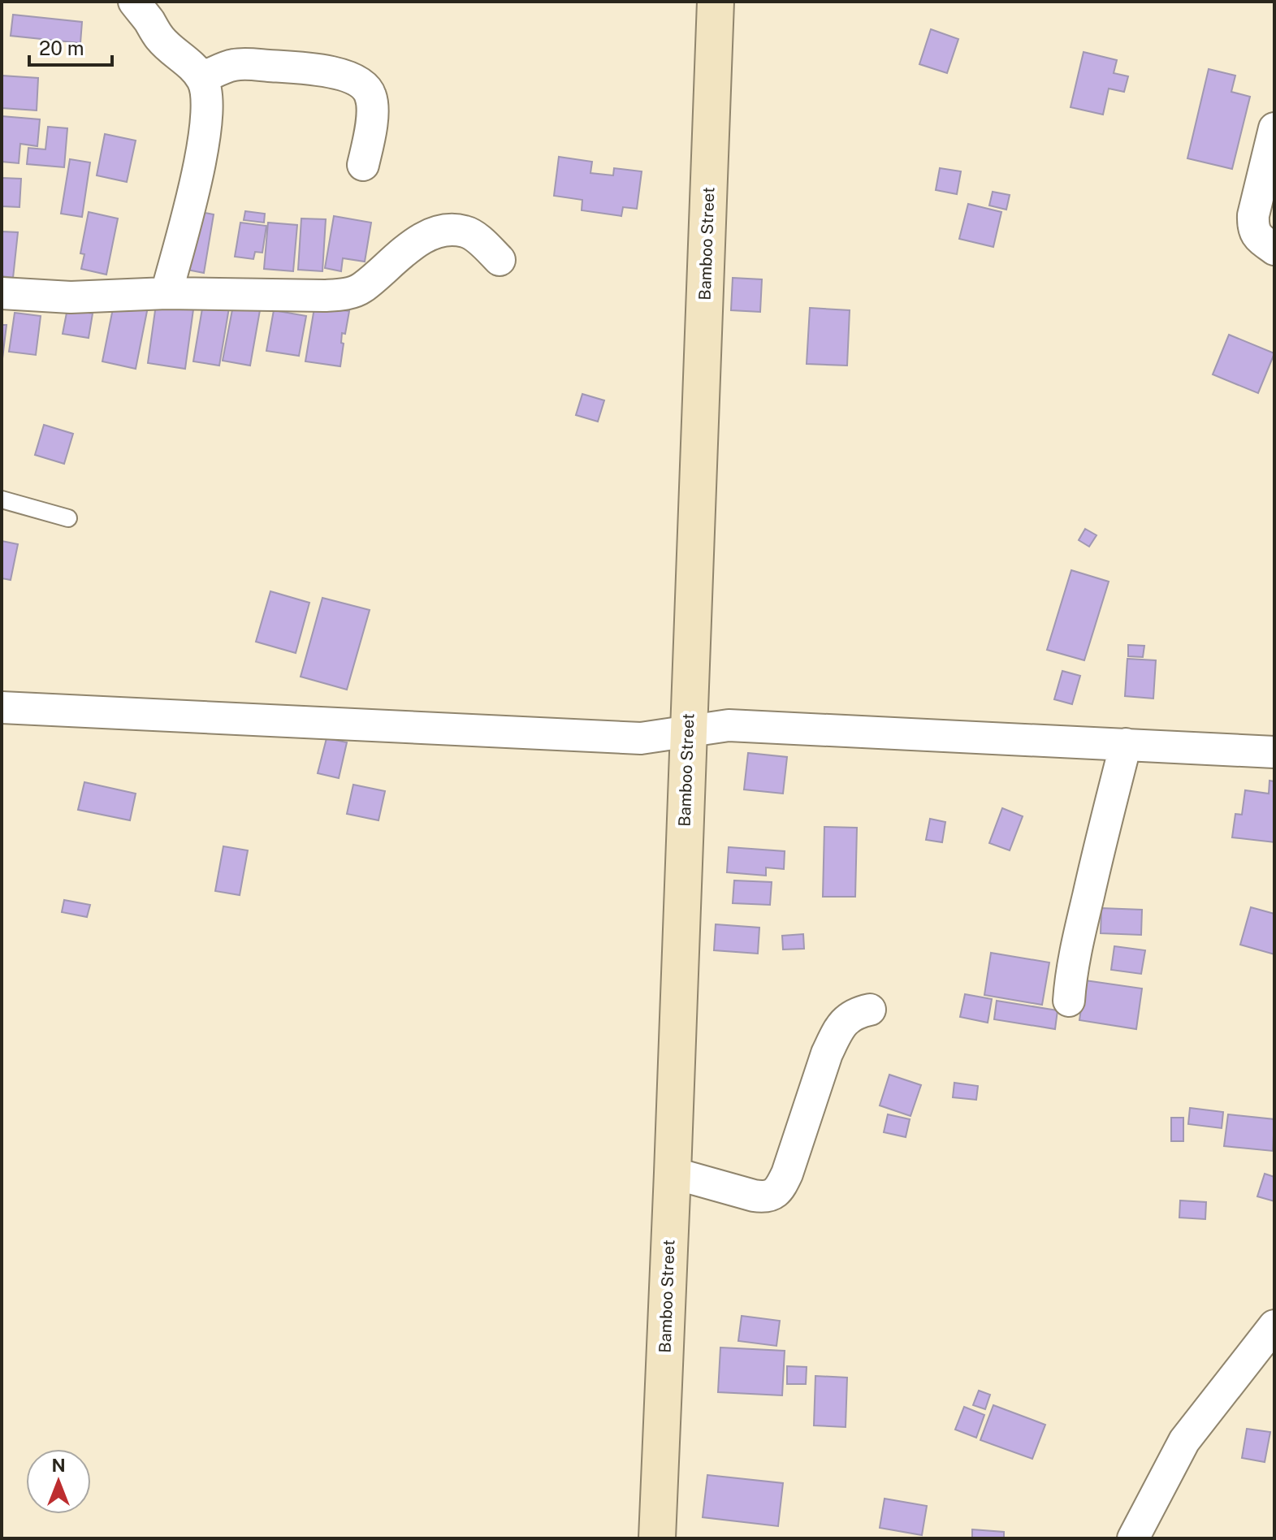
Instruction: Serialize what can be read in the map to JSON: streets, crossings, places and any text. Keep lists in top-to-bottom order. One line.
{"streets":{"street":["Bamboo Street"]},"scale_bar":"20 m","north":"top"}
